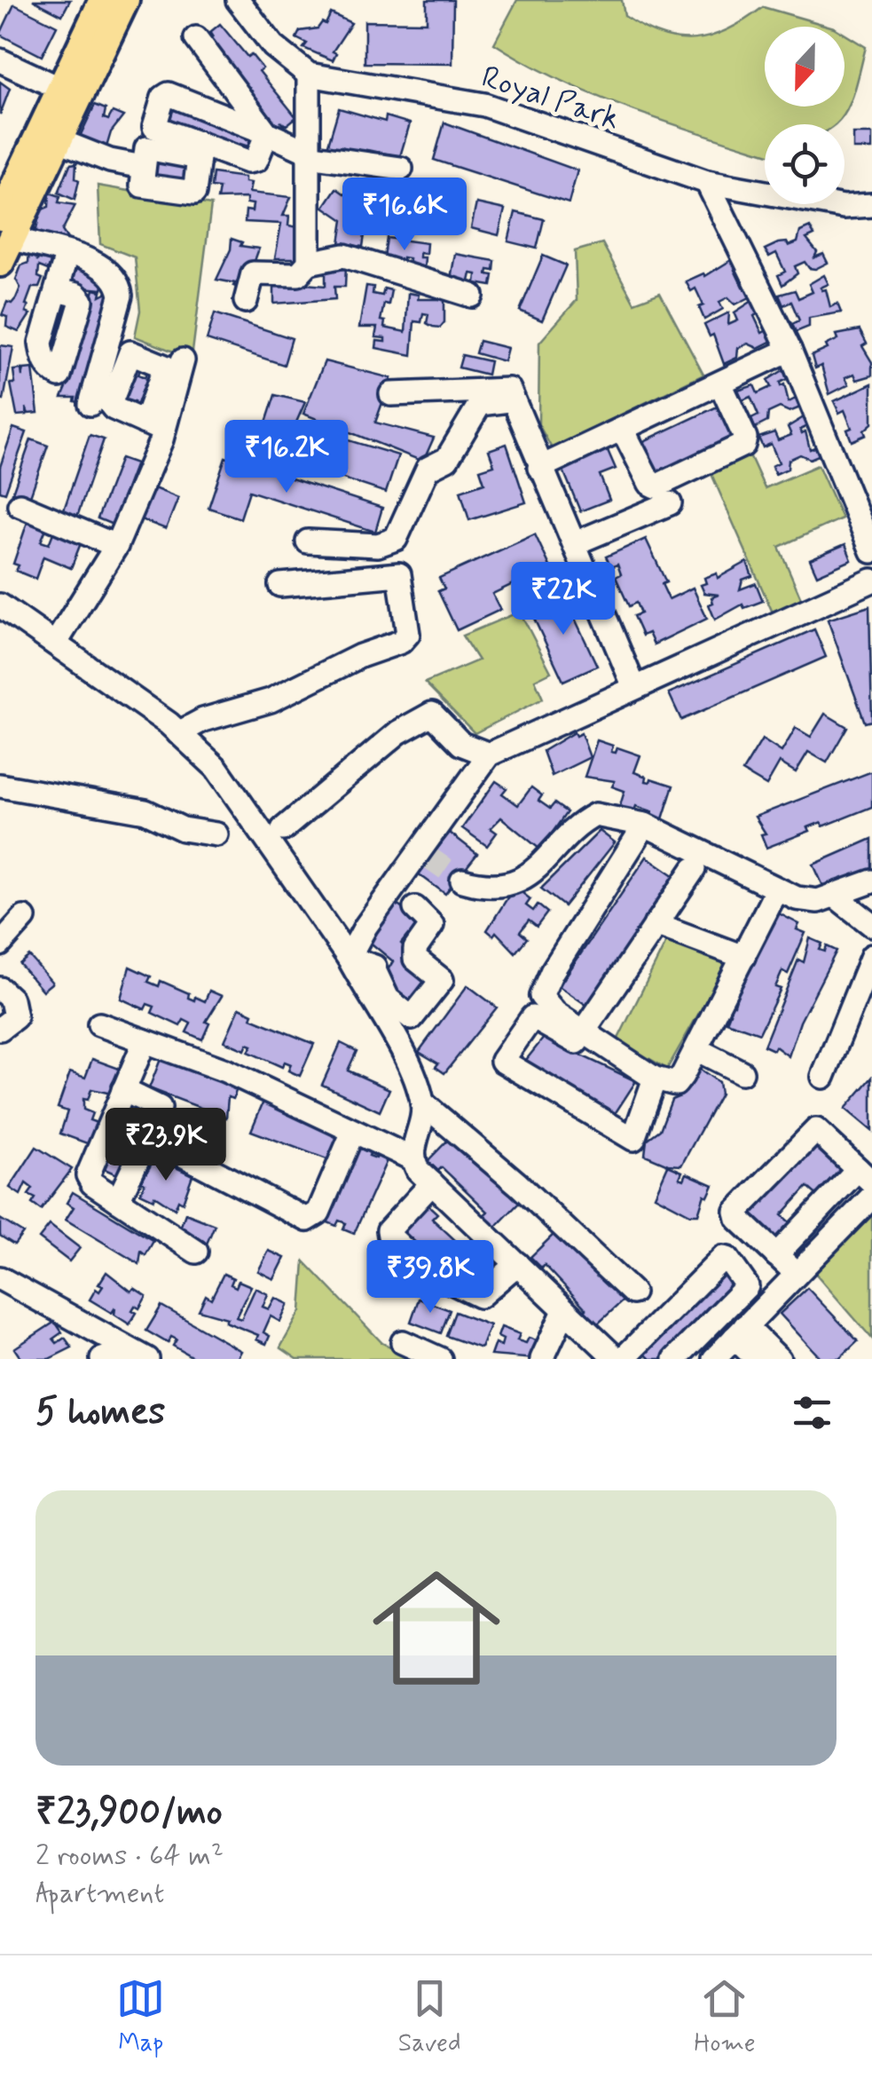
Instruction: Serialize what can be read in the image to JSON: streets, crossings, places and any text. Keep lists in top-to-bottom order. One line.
{"streets":{"street":["Royal Park"]},"north":"bottom","page":{"price":["₹16.6K","₹16.2K","₹22K","₹23.9K","₹39.8K"],"heading":"5 homes","list":[{"name":"₹23,900/mo","note":"2 rooms · 64 m² · Apartment"}],"tabs":["Map","Saved","Home"]}}
